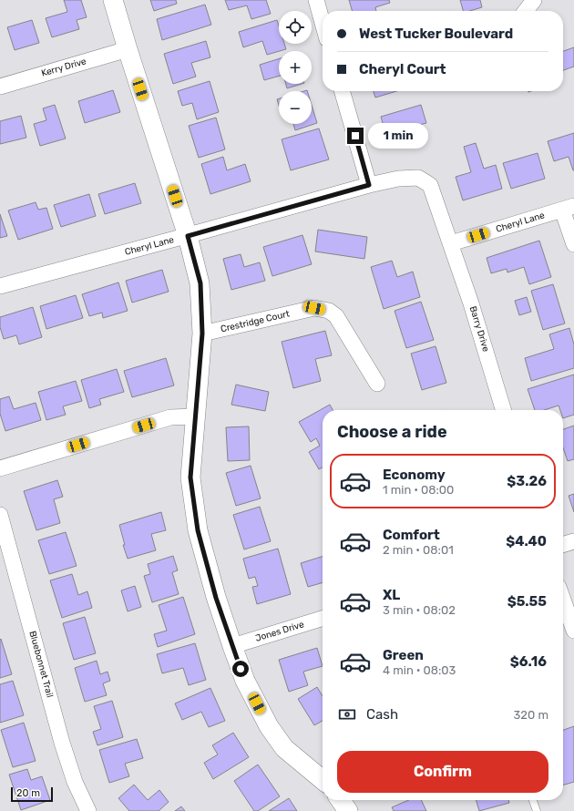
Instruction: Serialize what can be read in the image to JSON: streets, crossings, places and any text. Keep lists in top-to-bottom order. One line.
{"streets":{"street":["Kerry Drive","Cheryl Lane","Crestridge Court","Barry Drive","Jones Drive","Bluebonnet Trail"]},"crossings":[["Cheryl Lane","Barry Drive"]],"scale_bar":"20 m","page":{"map_buttons":["+","−"],"banner":["West Tucker Boulevard","Cheryl Court"],"bubble":"1 min","heading":"Choose a ride","list":[{"name":"Economy","note":"1 min · 08:00","value":"$3.26"},{"name":"Comfort","note":"2 min · 08:01","value":"$4.40"},{"name":"XL","note":"3 min · 08:02","value":"$5.55"},{"name":"Green","note":"4 min · 08:03","value":"$6.16"}],"pay":["Cash","320 m"],"buttons":"Confirm","scale":"20 m"}}
